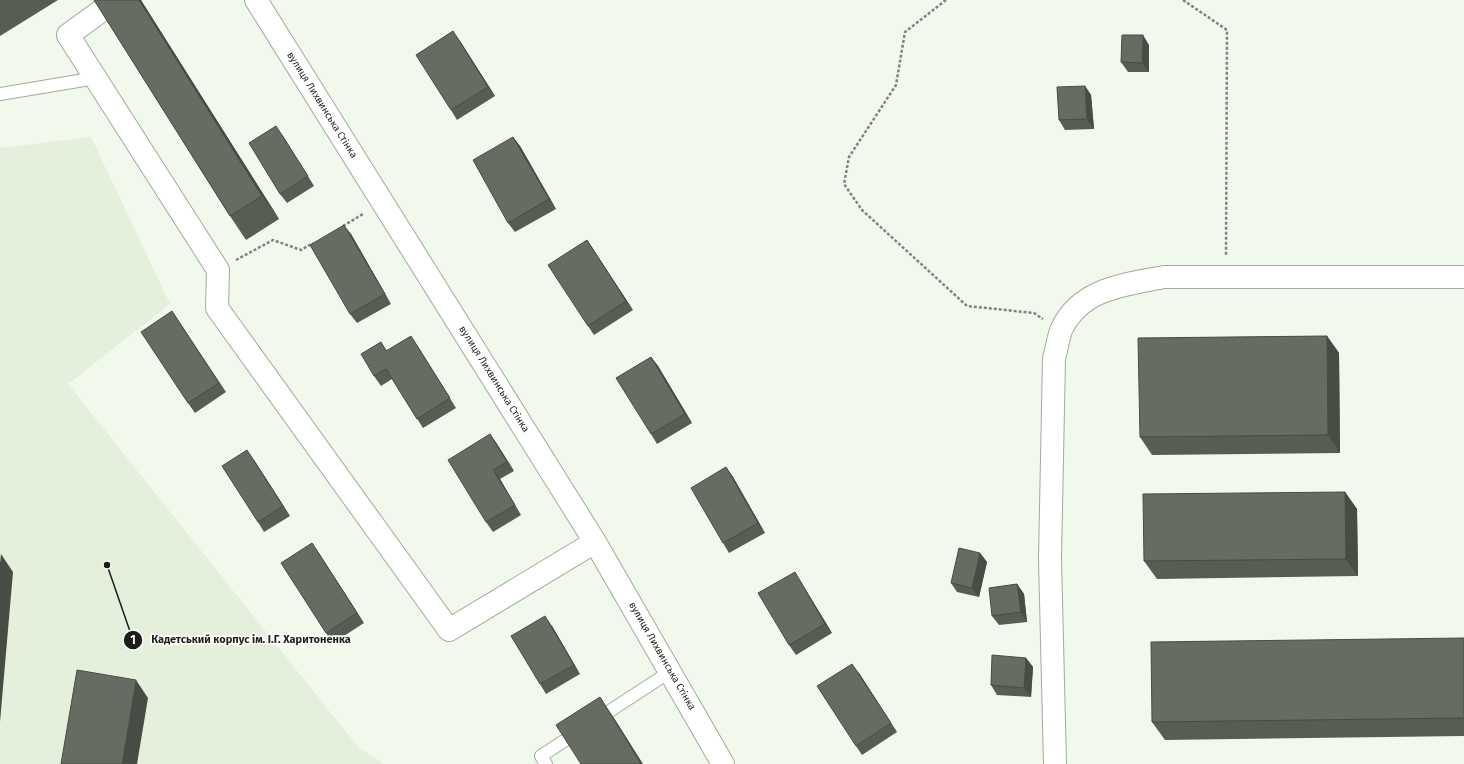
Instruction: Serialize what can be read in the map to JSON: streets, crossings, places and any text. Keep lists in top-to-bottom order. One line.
{"streets":{"street":["вулиця Лихвинська Стінка"]},"places":["Кадетський корпус ім. І.Г. Харитоненка"]}
